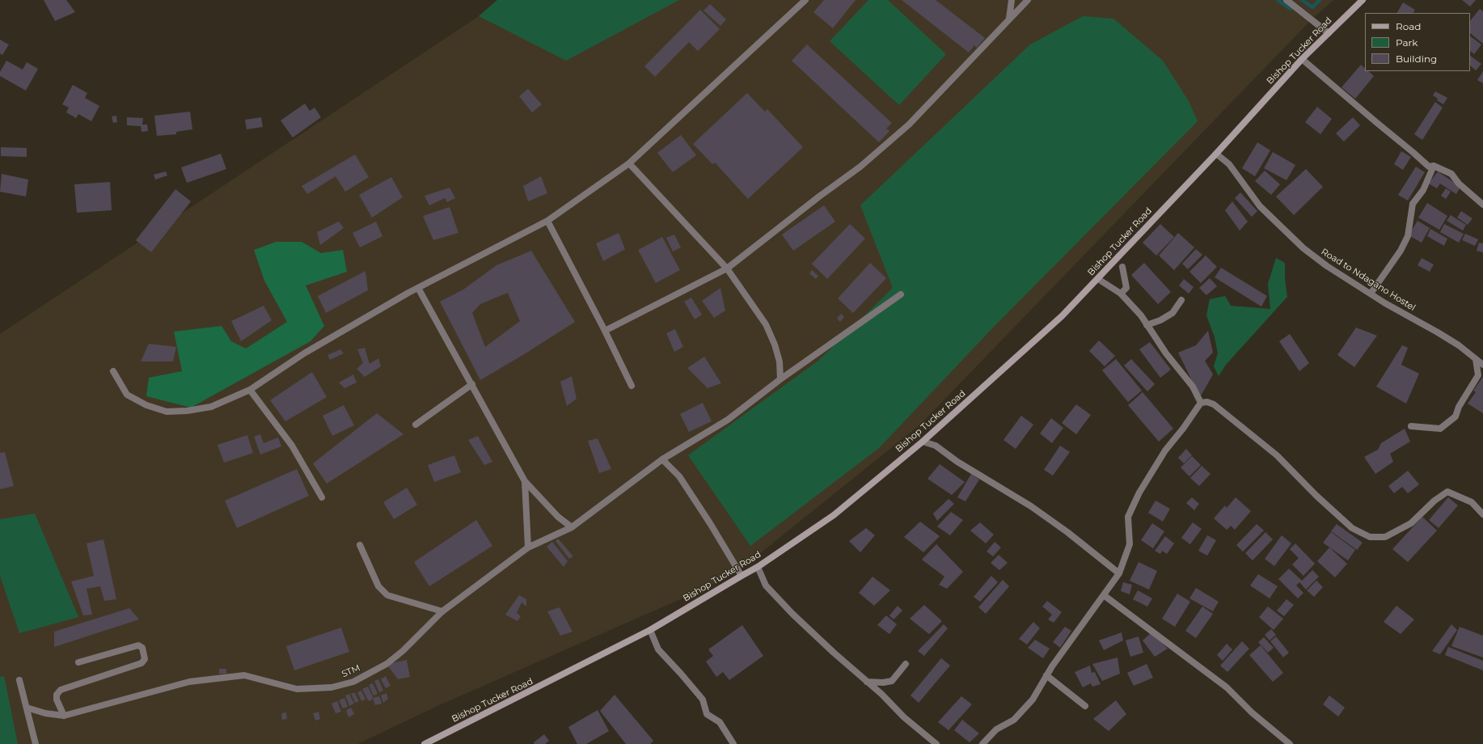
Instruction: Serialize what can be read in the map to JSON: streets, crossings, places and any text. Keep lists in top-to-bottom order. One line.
{"streets":{"main road":["Bishop Tucker Road"],"street":["Road to Ndagano Hostel","STM"]},"crossings":[["Bishop Tucker Road","Road to Ndagano Hostel"]],"legend":["Road","Park","Building"]}
